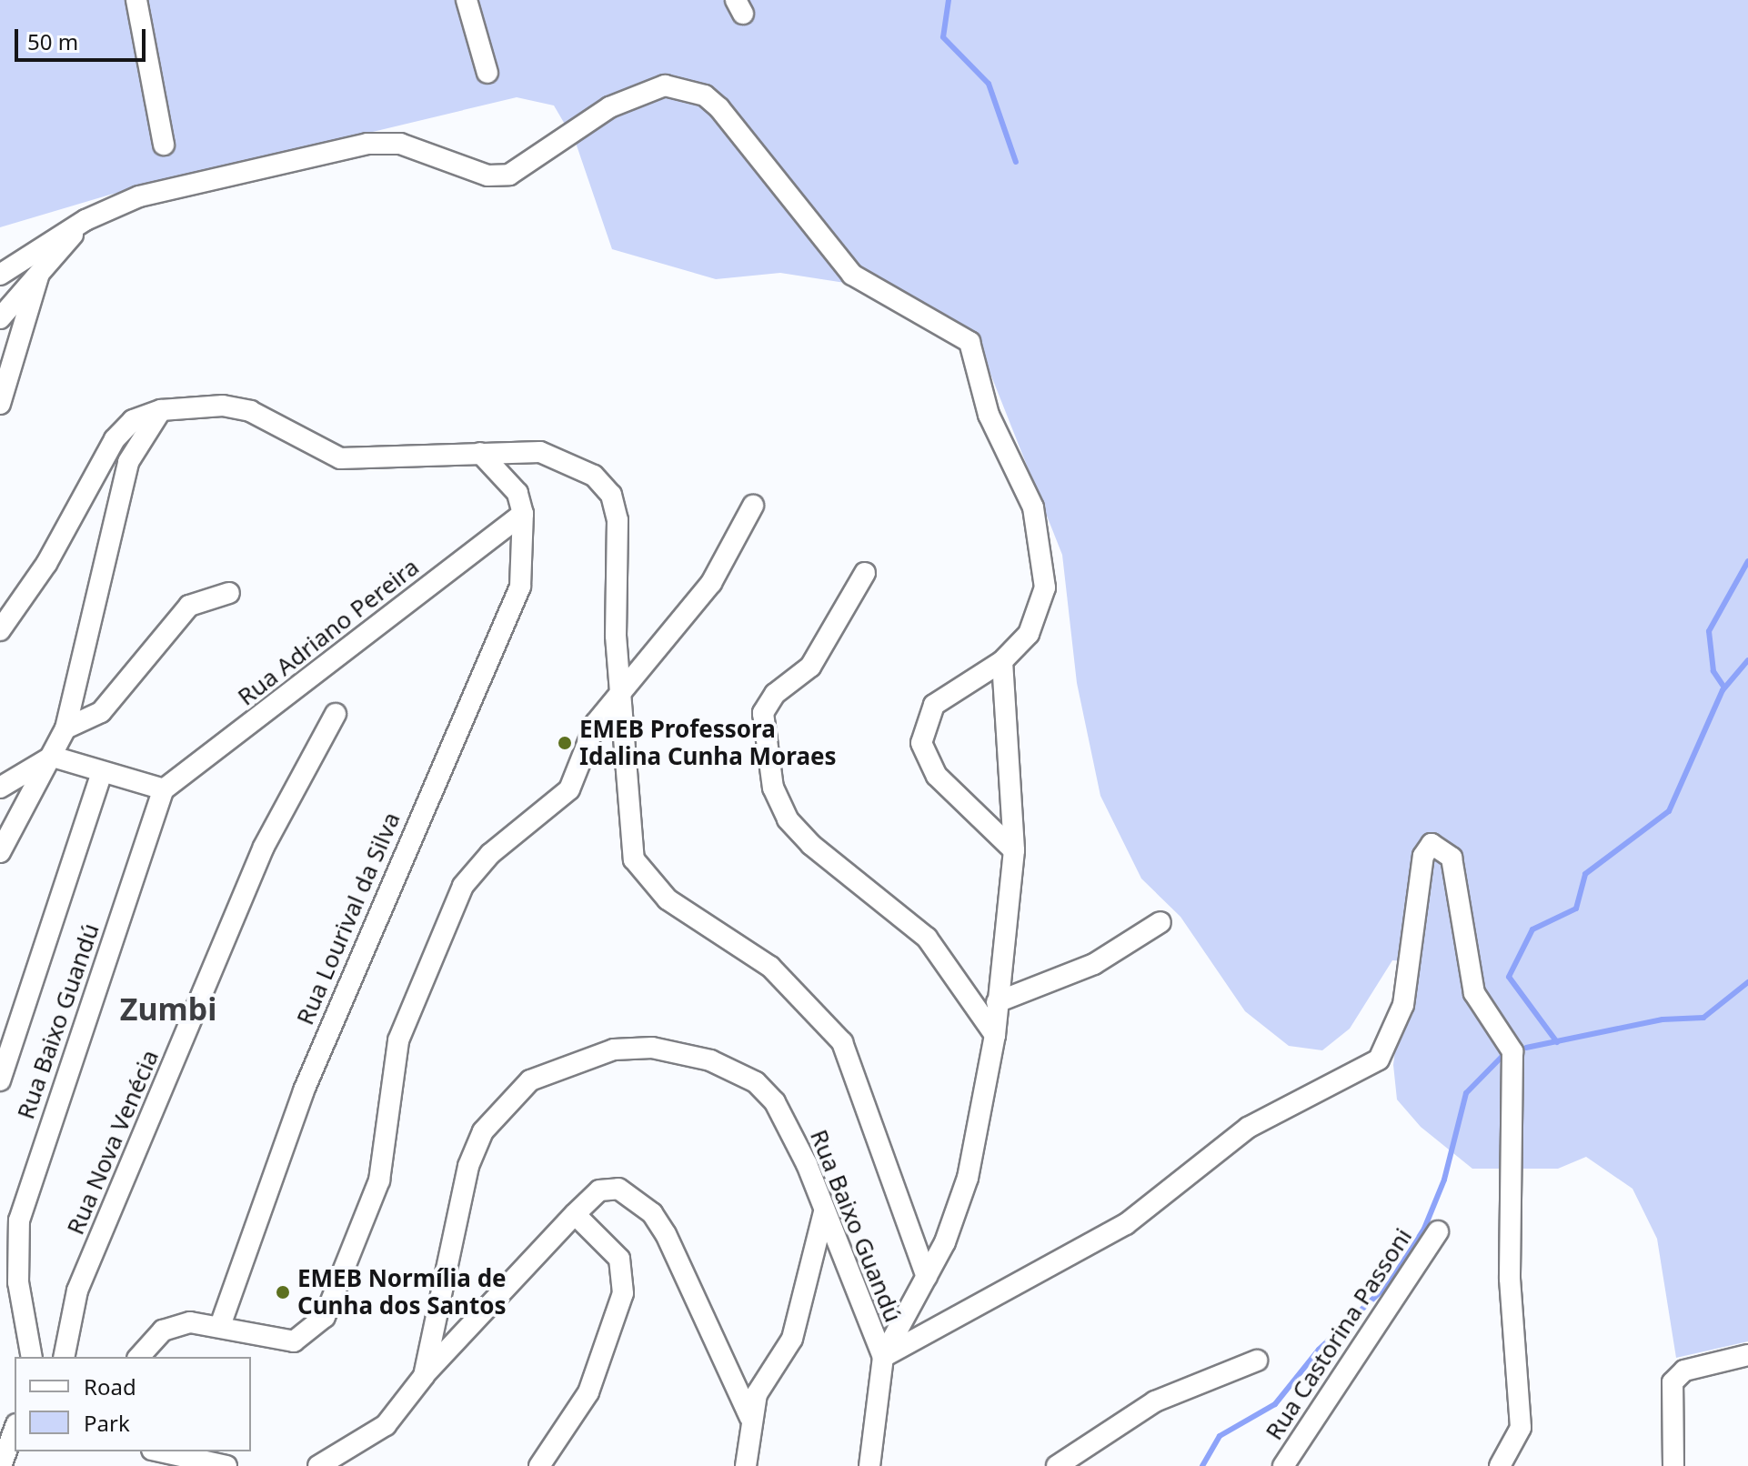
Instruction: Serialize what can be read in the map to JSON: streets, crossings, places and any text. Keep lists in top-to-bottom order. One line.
{"streets":{"street":["Rua Adriano Pereira","Rua Lourival da Silva","Rua Baixo Guandú","Rua Nova Venécia","Rua Castorina Passoni"]},"crossings":[["Rua Adriano Pereira","Rua Lourival da Silva"],["Rua Adriano Pereira","Rua Baixo Guandú"]],"districts":["Zumbi"],"places":["EMEB Professora Idalina Cunha Moraes","EMEB Normília de Cunha dos Santos"],"legend":["Road","Park"],"scale_bar":"50 m"}
